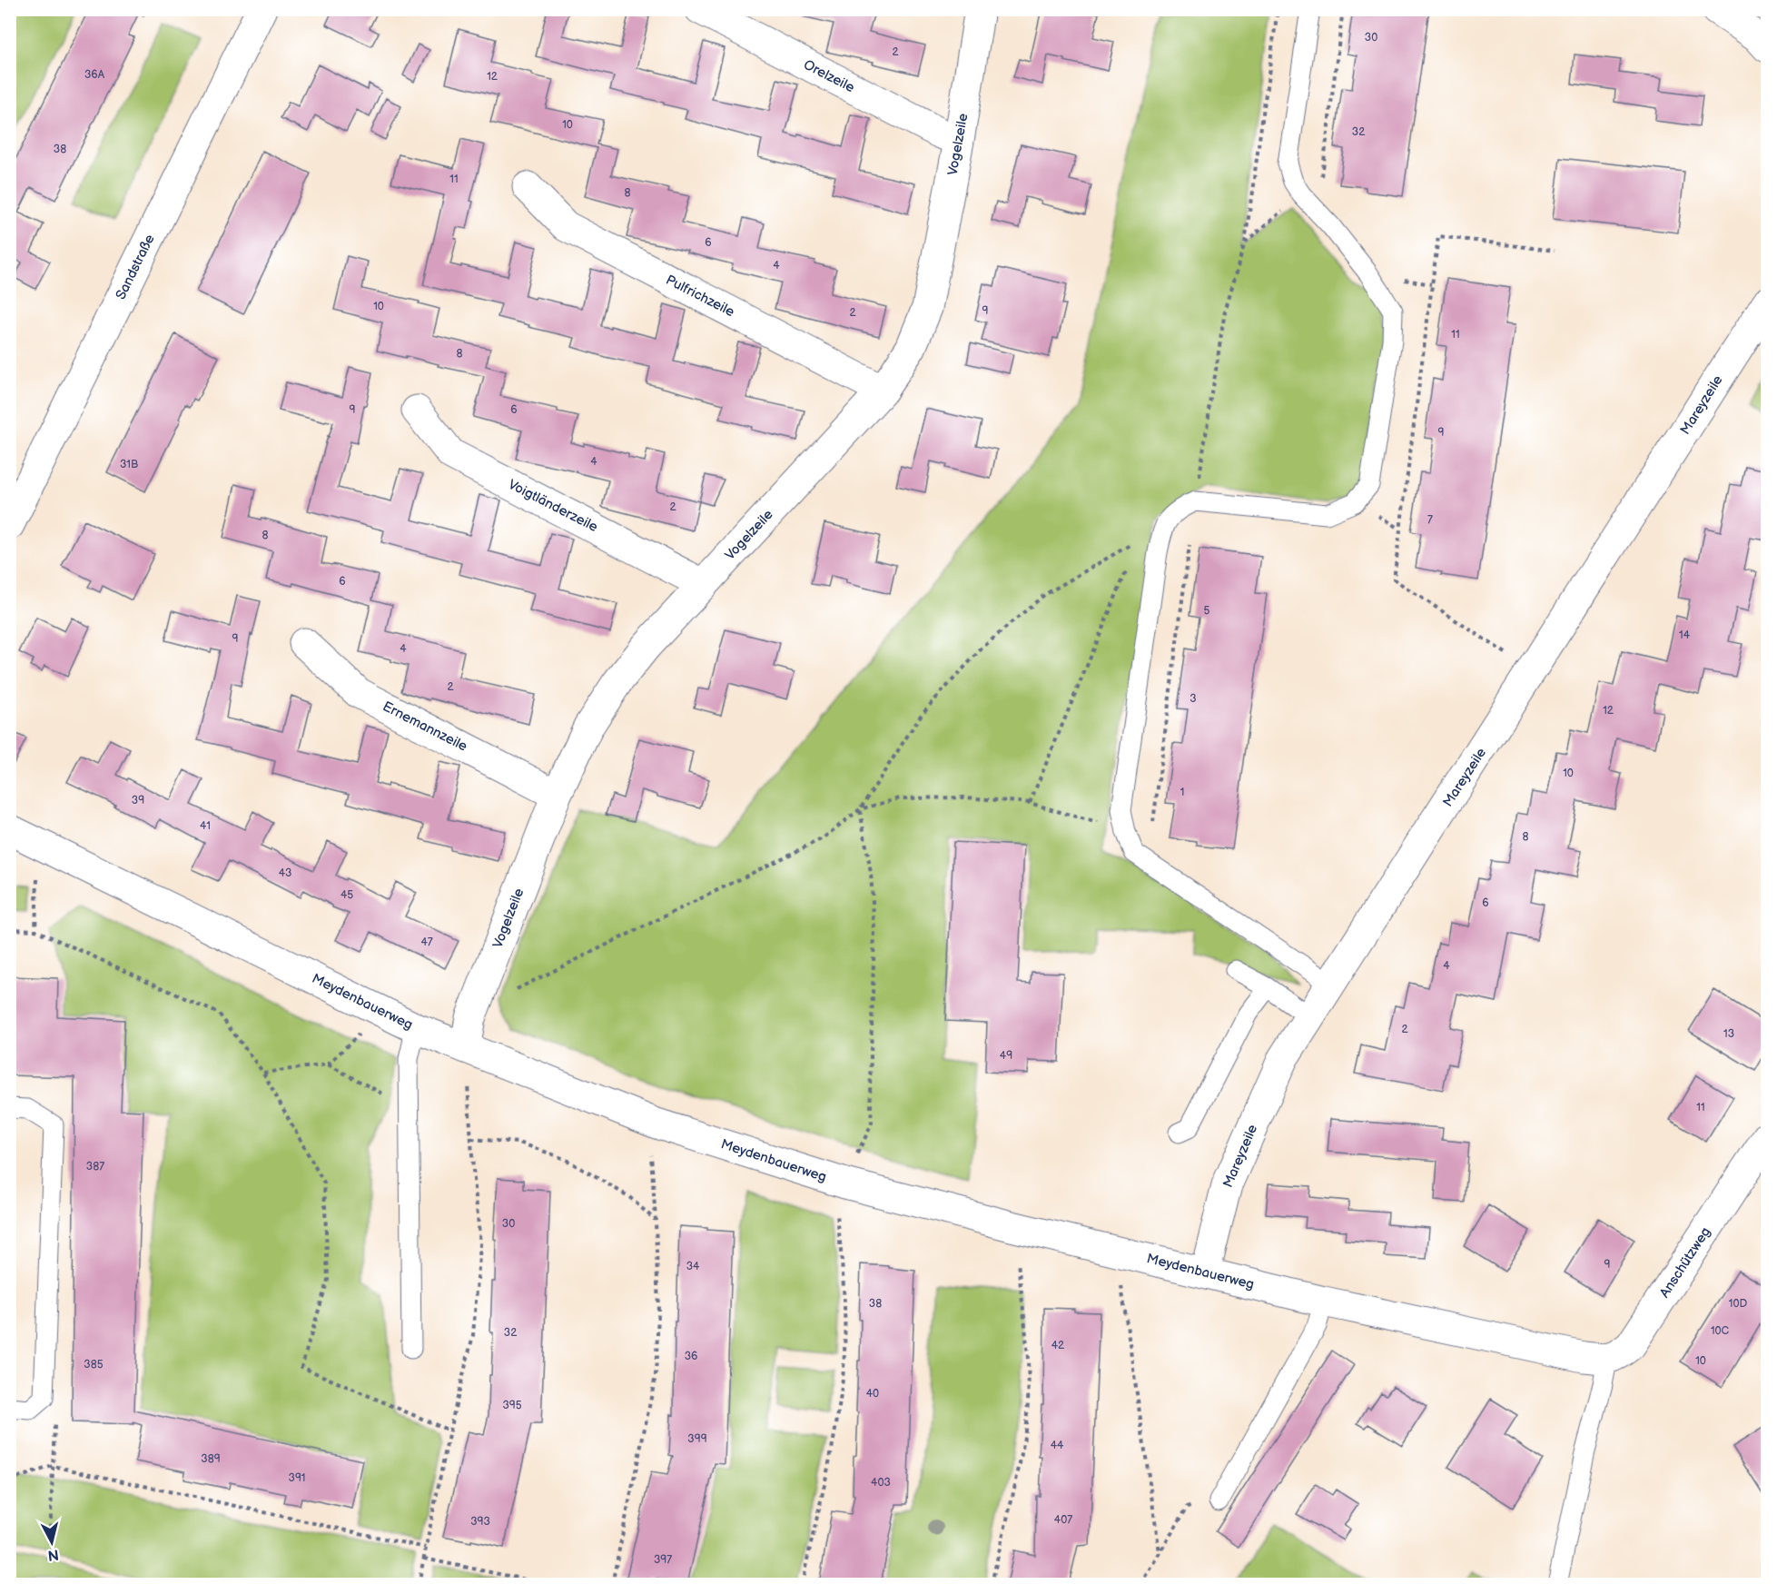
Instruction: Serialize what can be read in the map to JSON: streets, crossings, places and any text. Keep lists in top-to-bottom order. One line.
{"streets":{"street":["Orelzeile","Vogelzeile","Sandstraße","Pulfrichzeile","Mareyzeile","Voigtländerzeile","Ernemannzeile","Meydenbauerweg","Anschützweg"]},"crossings":[["Orelzeile","Vogelzeile"],["Vogelzeile","Pulfrichzeile"],["Vogelzeile","Voigtländerzeile"],["Vogelzeile","Ernemannzeile"],["Vogelzeile","Meydenbauerweg"],["Mareyzeile","Meydenbauerweg"],["Meydenbauerweg","Anschützweg"]],"house_numbers":["30","2","36A","12","10","32","38","11","8","6","4","10","9","2","11","8","9","6","9","4","31B","2","7","8","6","5","14","9","4","2","3","12","10","1","39","41","8","43","45","6","47","4","2","13","49","11","387","30","9","34","38","10D","10C","32","42","36","10","385","40","395","399","44","389","391","403","407","393","397"],"north":"bottom"}
